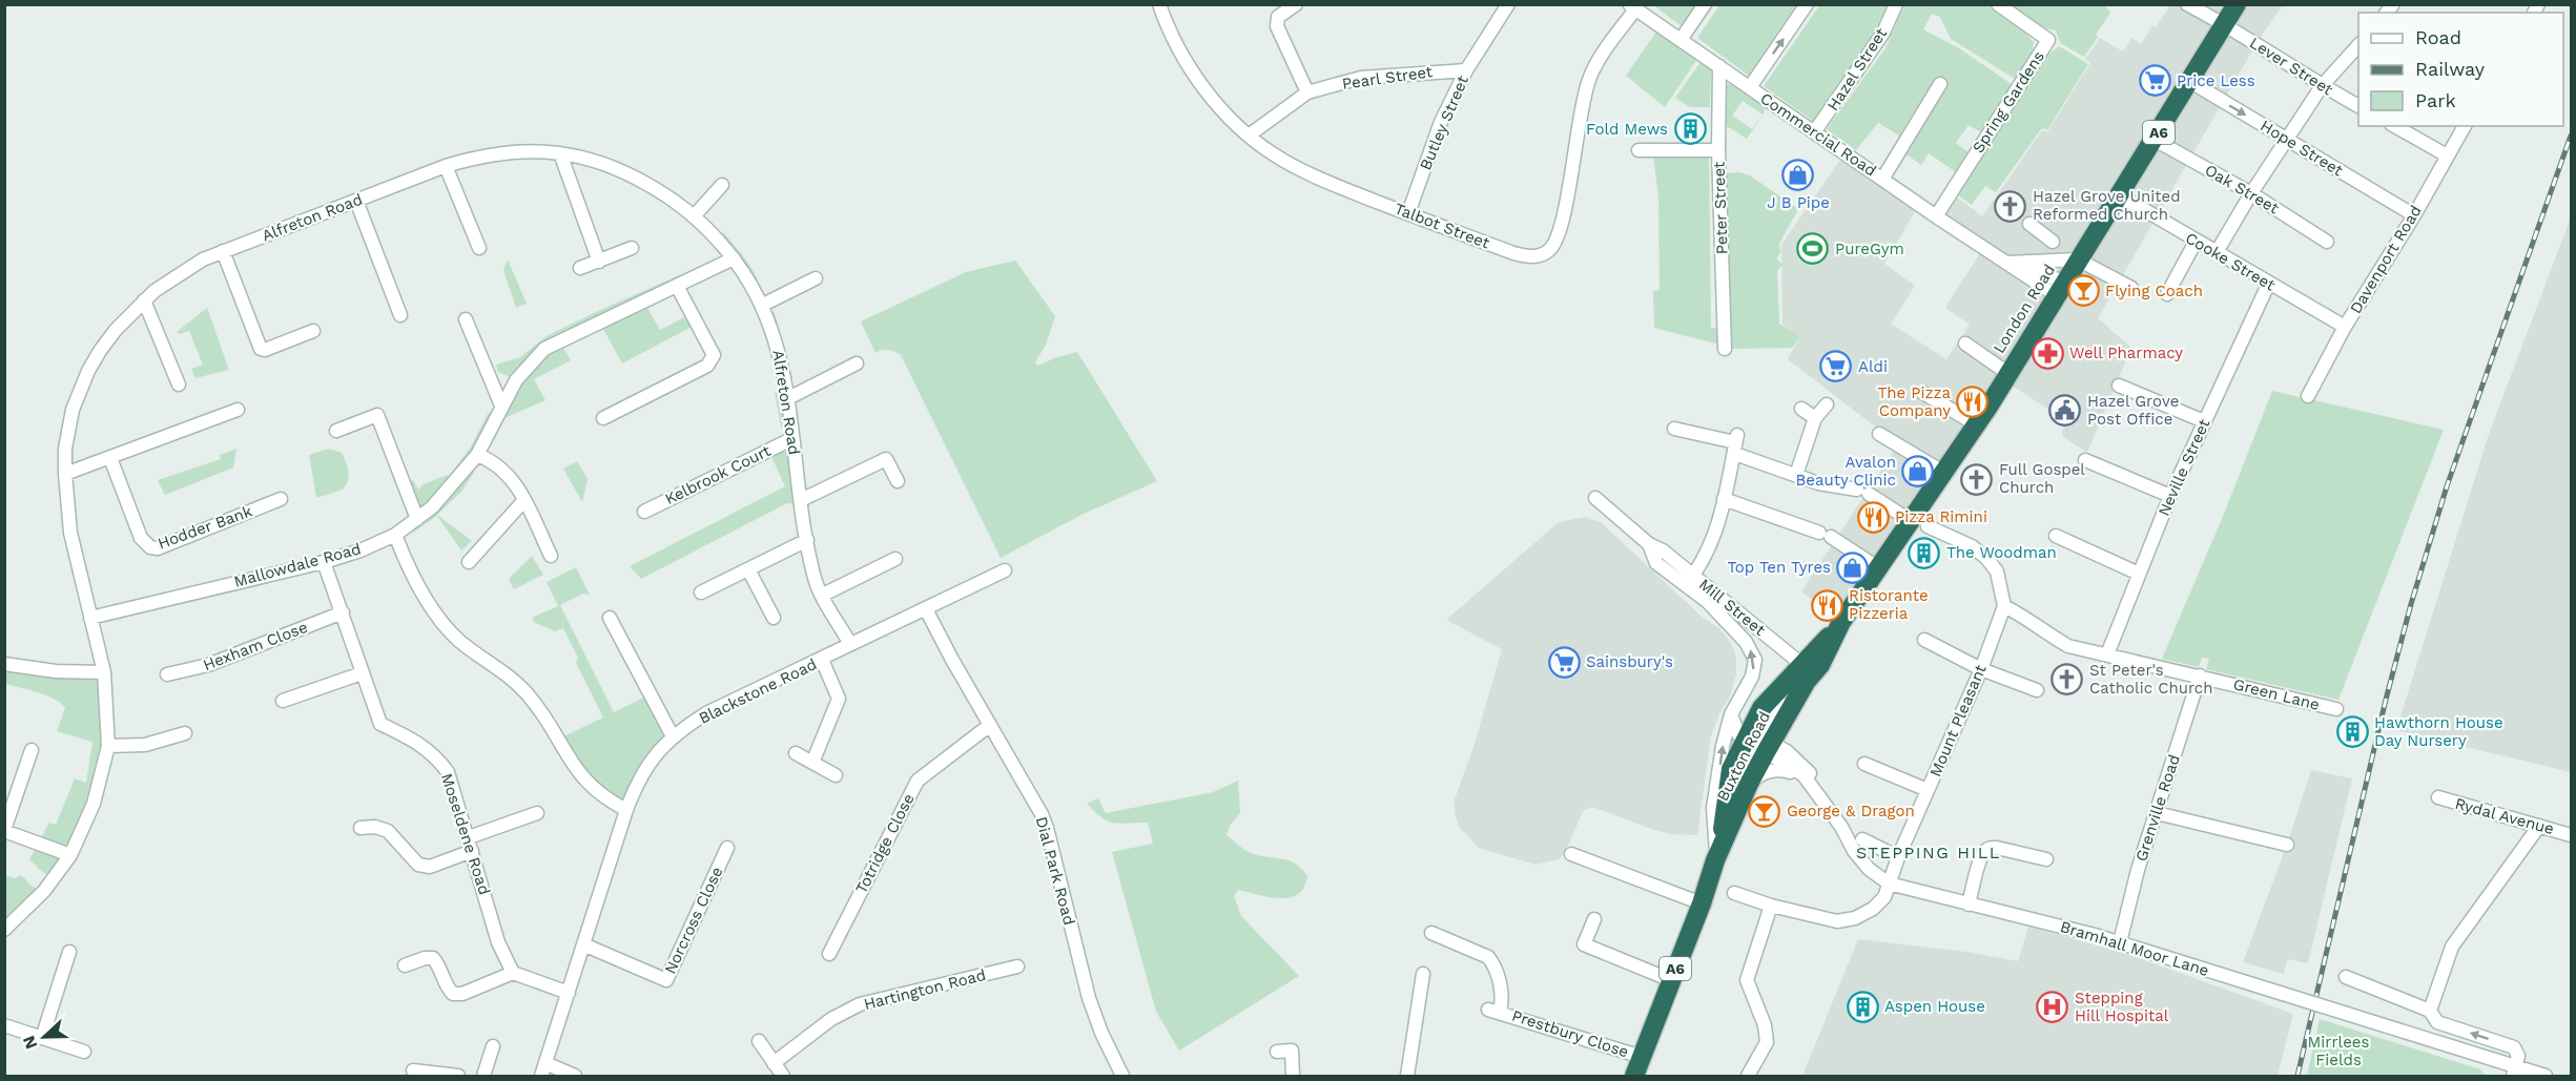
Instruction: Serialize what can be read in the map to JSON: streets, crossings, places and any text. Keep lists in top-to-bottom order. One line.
{"streets":{"highway":["A6","London Road","Buxton Road"],"street":["Lever Street","Hazel Street","Pearl Street","Spring Gardens","Butley Street","Commercial Road","Hope Street","Oak Street","Peter Street","Alfreton Road","Talbot Street","Davenport Road","Cooke Street","Neville Street","Kelbrook Court","Hodder Bank","Mallowdale Road","Mill Street","Hexham Close","Blackstone Road","Green Lane","Mount Pleasant","Grenville Road","Rydal Avenue","Moseldene Road","Totridge Close","Dial Park Road","Norcross Close","Bramhall Moor Lane","Hartington Road","Prestbury Close"]},"crossings":[["Lever Street","London Road"],["Hazel Street","Commercial Road"],["Pearl Street","Butley Street"],["Pearl Street","Talbot Street"],["Spring Gardens","Commercial Road"],["Butley Street","Talbot Street"],["Commercial Road","Peter Street"],["Commercial Road","Talbot Street"],["Commercial Road","London Road"],["Hope Street","Davenport Road"],["Hope Street","London Road"],["Oak Street","London Road"],["Alfreton Road","Kelbrook Court"],["Alfreton Road","Mallowdale Road"],["Alfreton Road","Blackstone Road"],["Davenport Road","Cooke Street"],["Cooke Street","London Road"],["Cooke Street","Neville Street"],["London Road","Mill Street"],["London Road","Buxton Road"],["Neville Street","Green Lane"],["Mallowdale Road","Moseldene Road"],["Mill Street","Buxton Road"],["Hexham Close","Moseldene Road"],["Blackstone Road","Dial Park Road"],["Blackstone Road","Norcross Close"],["Green Lane","Mount Pleasant"],["Green Lane","Grenville Road"],["Mount Pleasant","Bramhall Moor Lane"],["Buxton Road","Prestbury Close"],["Grenville Road","Bramhall Moor Lane"],["Totridge Close","Dial Park Road"]],"one_way":["Hope Street","Mill Street"],"districts":["STEPPING HILL"],"parks":["Mirrlees Fields"],"places":{"supermarket":["Price Less","Aldi","Sainsbury's"],"building":["Fold Mews","The Woodman","Hawthorn House Day Nursery","Aspen House"],"shop":["J B Pipe","Avalon Beauty Clinic","Top Ten Tyres"],"church":["Hazel Grove United Reformed Church","Full Gospel Church","St Peter's Catholic Church"],"sports":["PureGym"],"bar":["Flying Coach","George & Dragon"],"pharmacy":["Well Pharmacy"],"restaurant":["The Pizza Company","Pizza Rimini","Ristorante Pizzeria"],"public building":["Hazel Grove Post Office"],"hospital":["Stepping Hill Hospital"]},"legend":["Road","Railway","Park"],"north":"left"}
